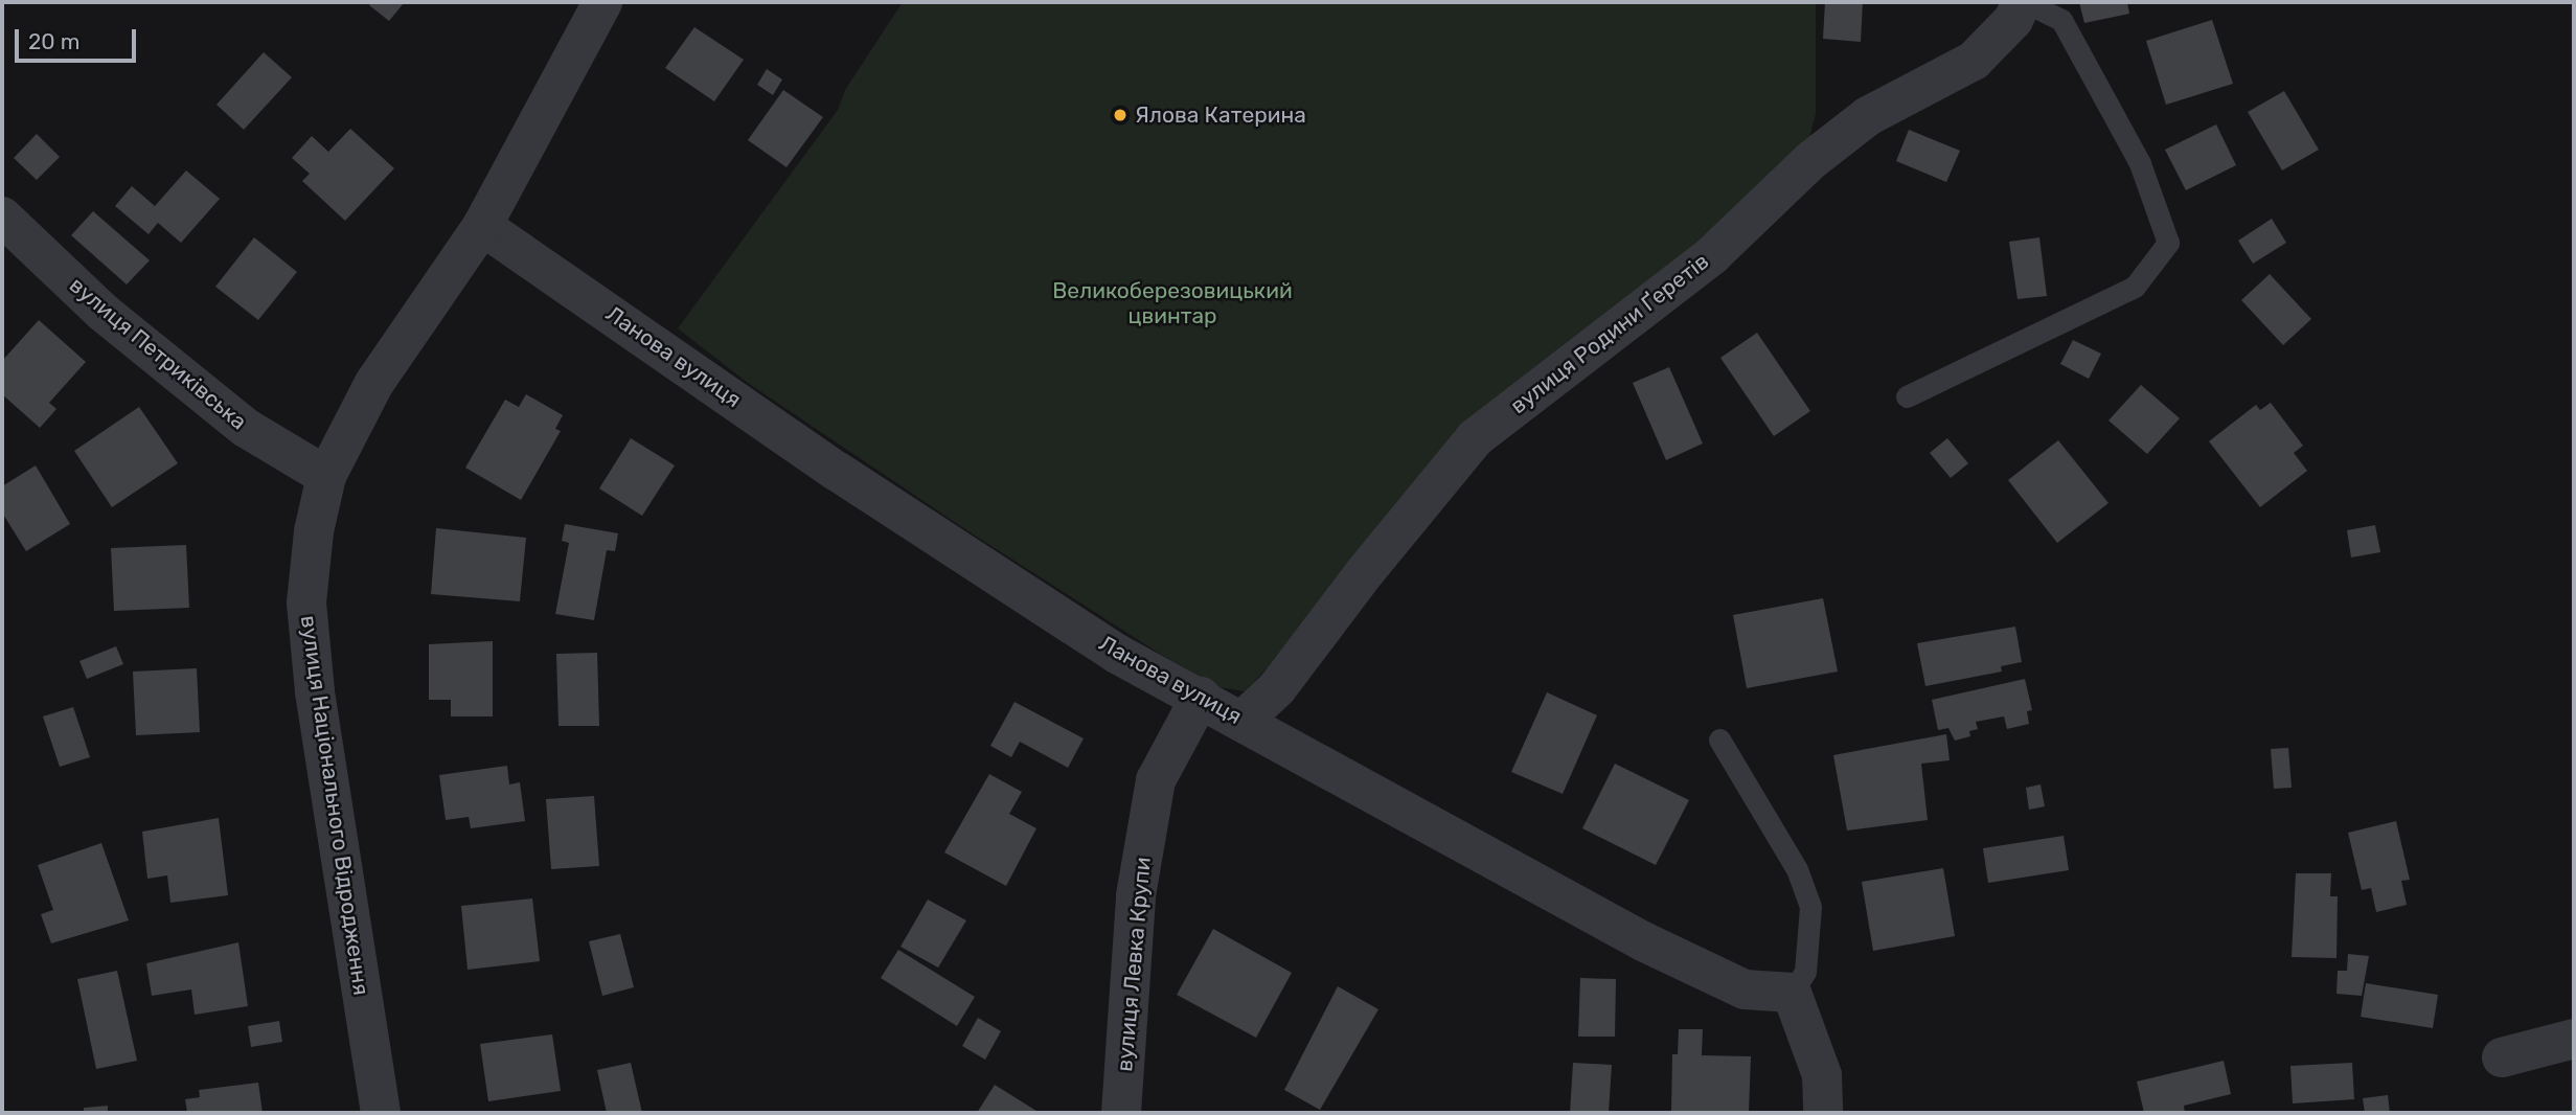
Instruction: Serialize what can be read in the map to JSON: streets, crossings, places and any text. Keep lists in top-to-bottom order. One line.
{"streets":{"street":["вулиця Родини Ґеретів","вулиця Петриківська","Ланова вулиця","вулиця Національного Відродження","вулиця Левка Крупи"]},"crossings":[["вулиця Родини Ґеретів","Ланова вулиця"],["вулиця Петриківська","вулиця Національного Відродження"],["Ланова вулиця","вулиця Національного Відродження"],["Ланова вулиця","вулиця Левка Крупи"]],"parks":["Великоберезовицький цвинтар"],"places":["Ялова Катерина"],"scale_bar":"20 m"}
